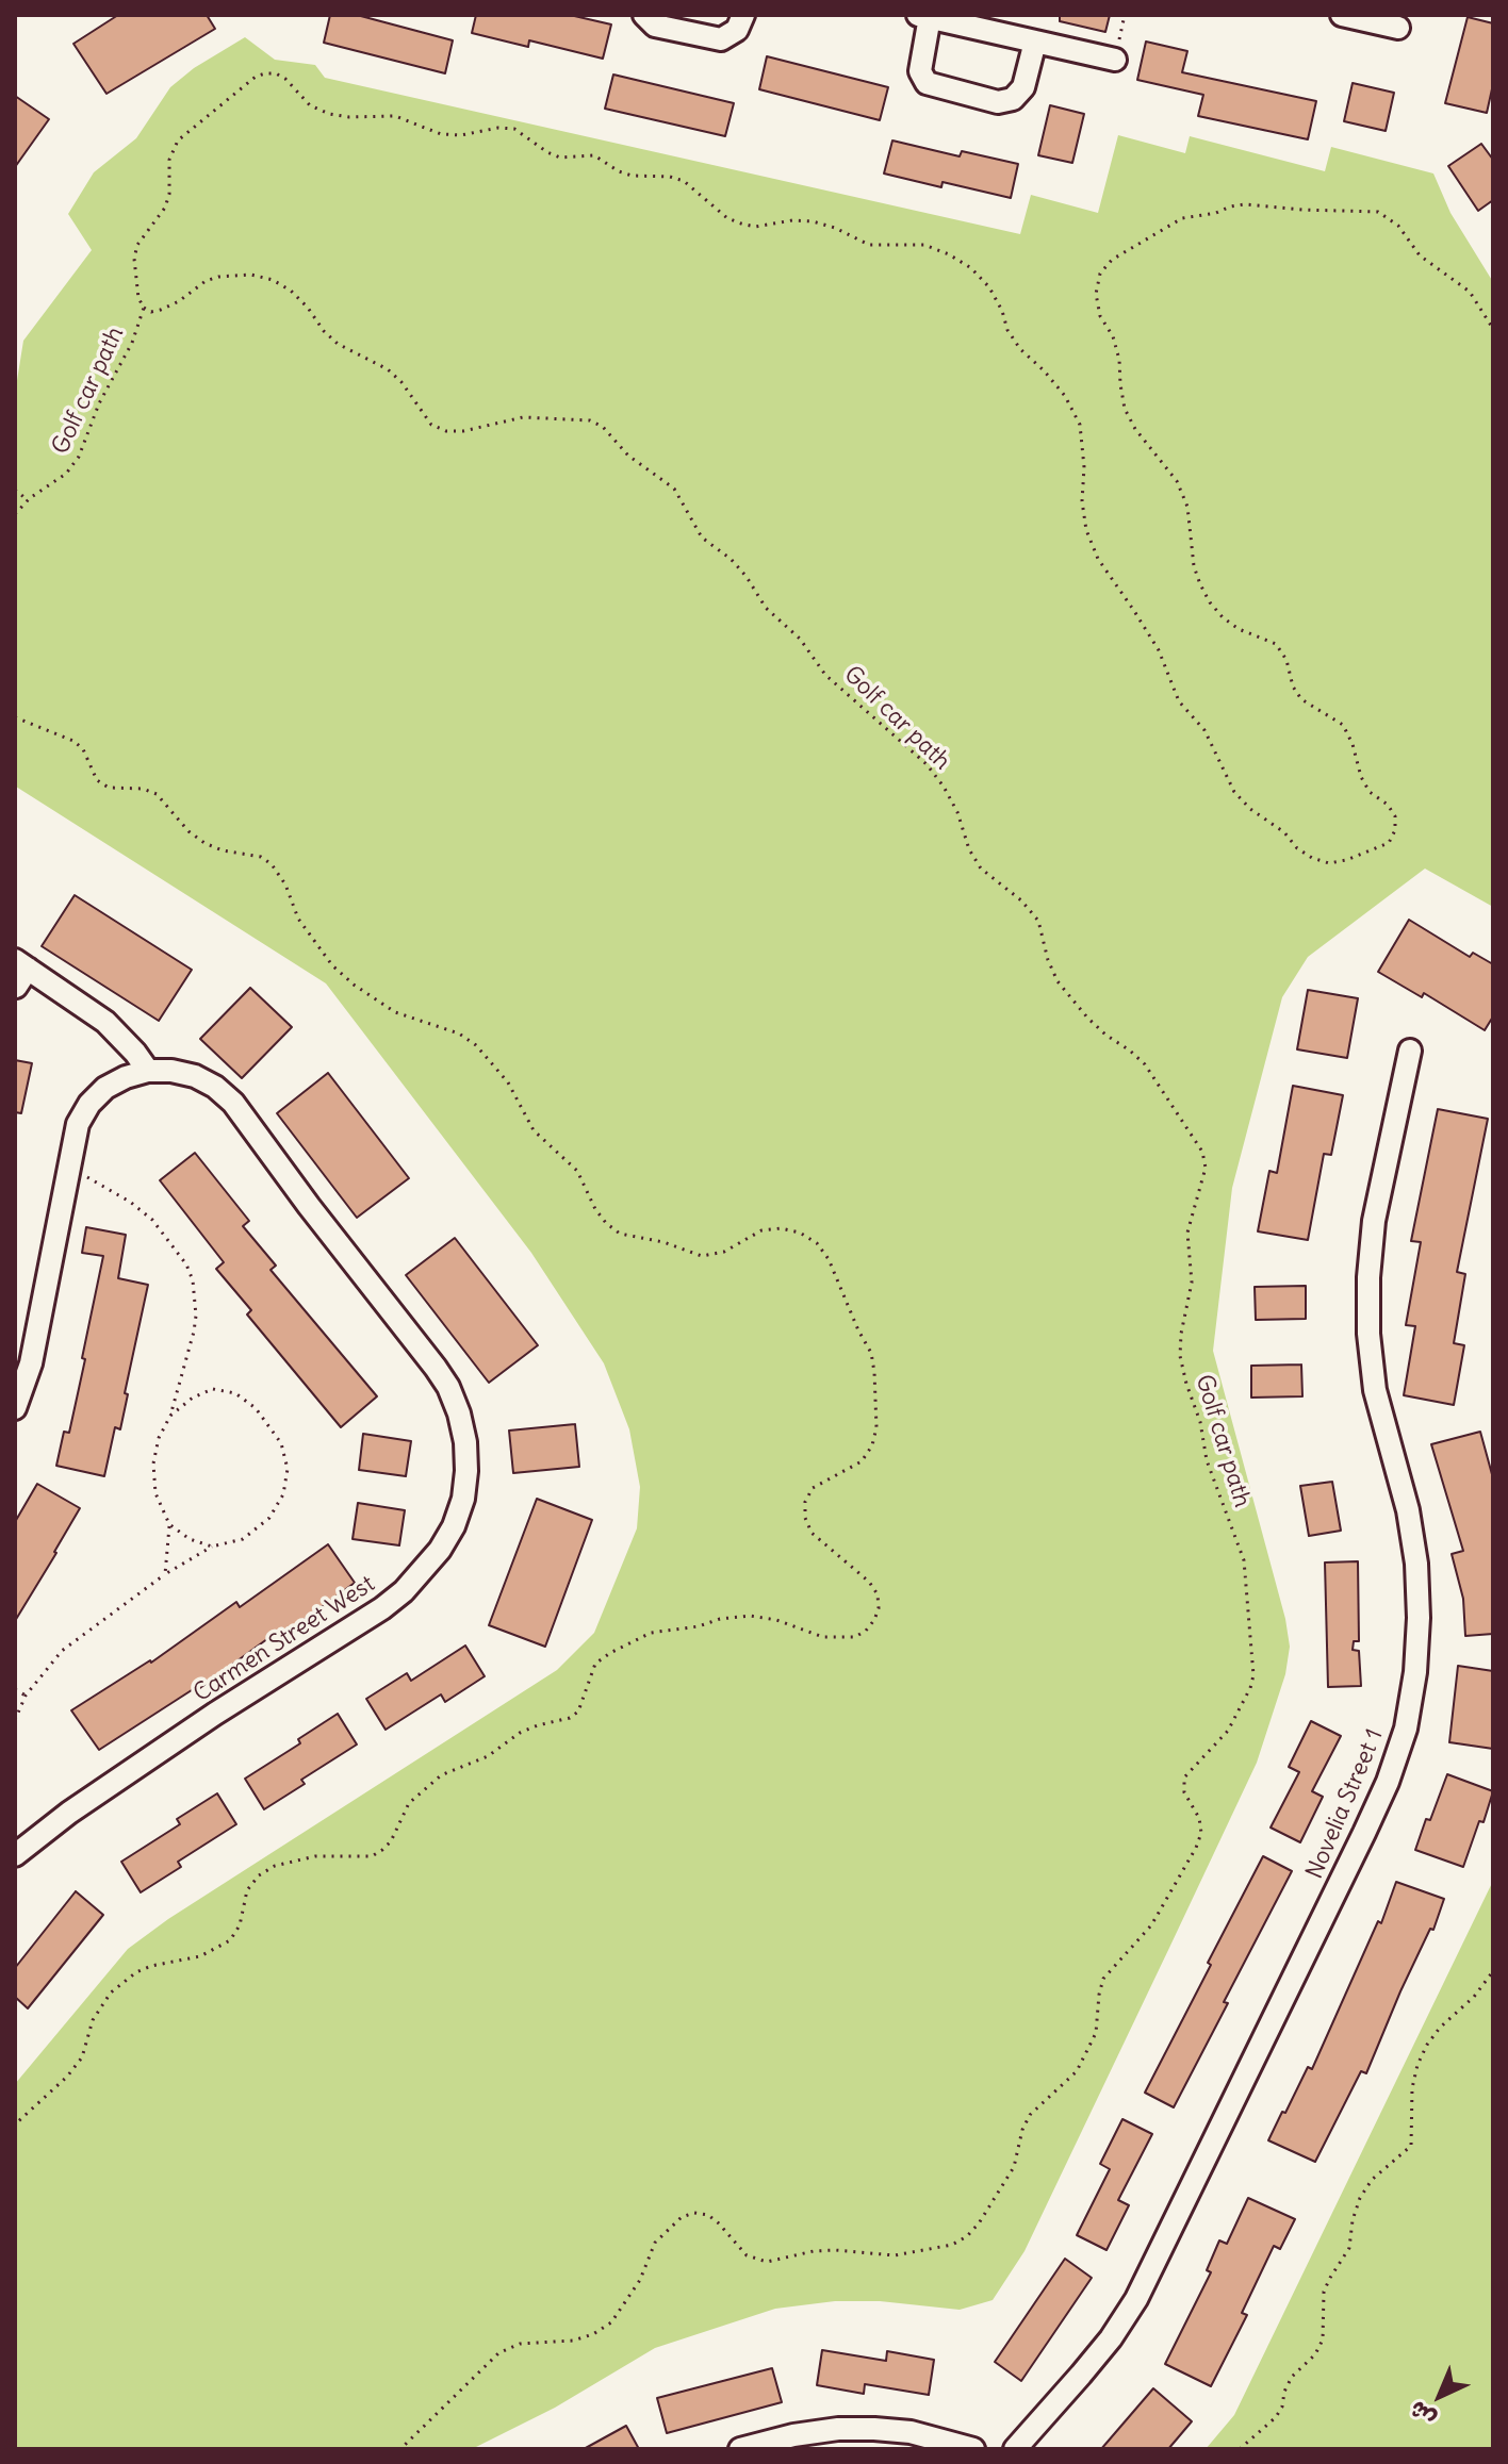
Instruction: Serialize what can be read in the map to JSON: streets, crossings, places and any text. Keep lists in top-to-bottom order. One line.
{"streets":{"street":["Carmen Street West","Novelia Street 1"],"path":["Golf car path"]},"north":"bottom left"}
